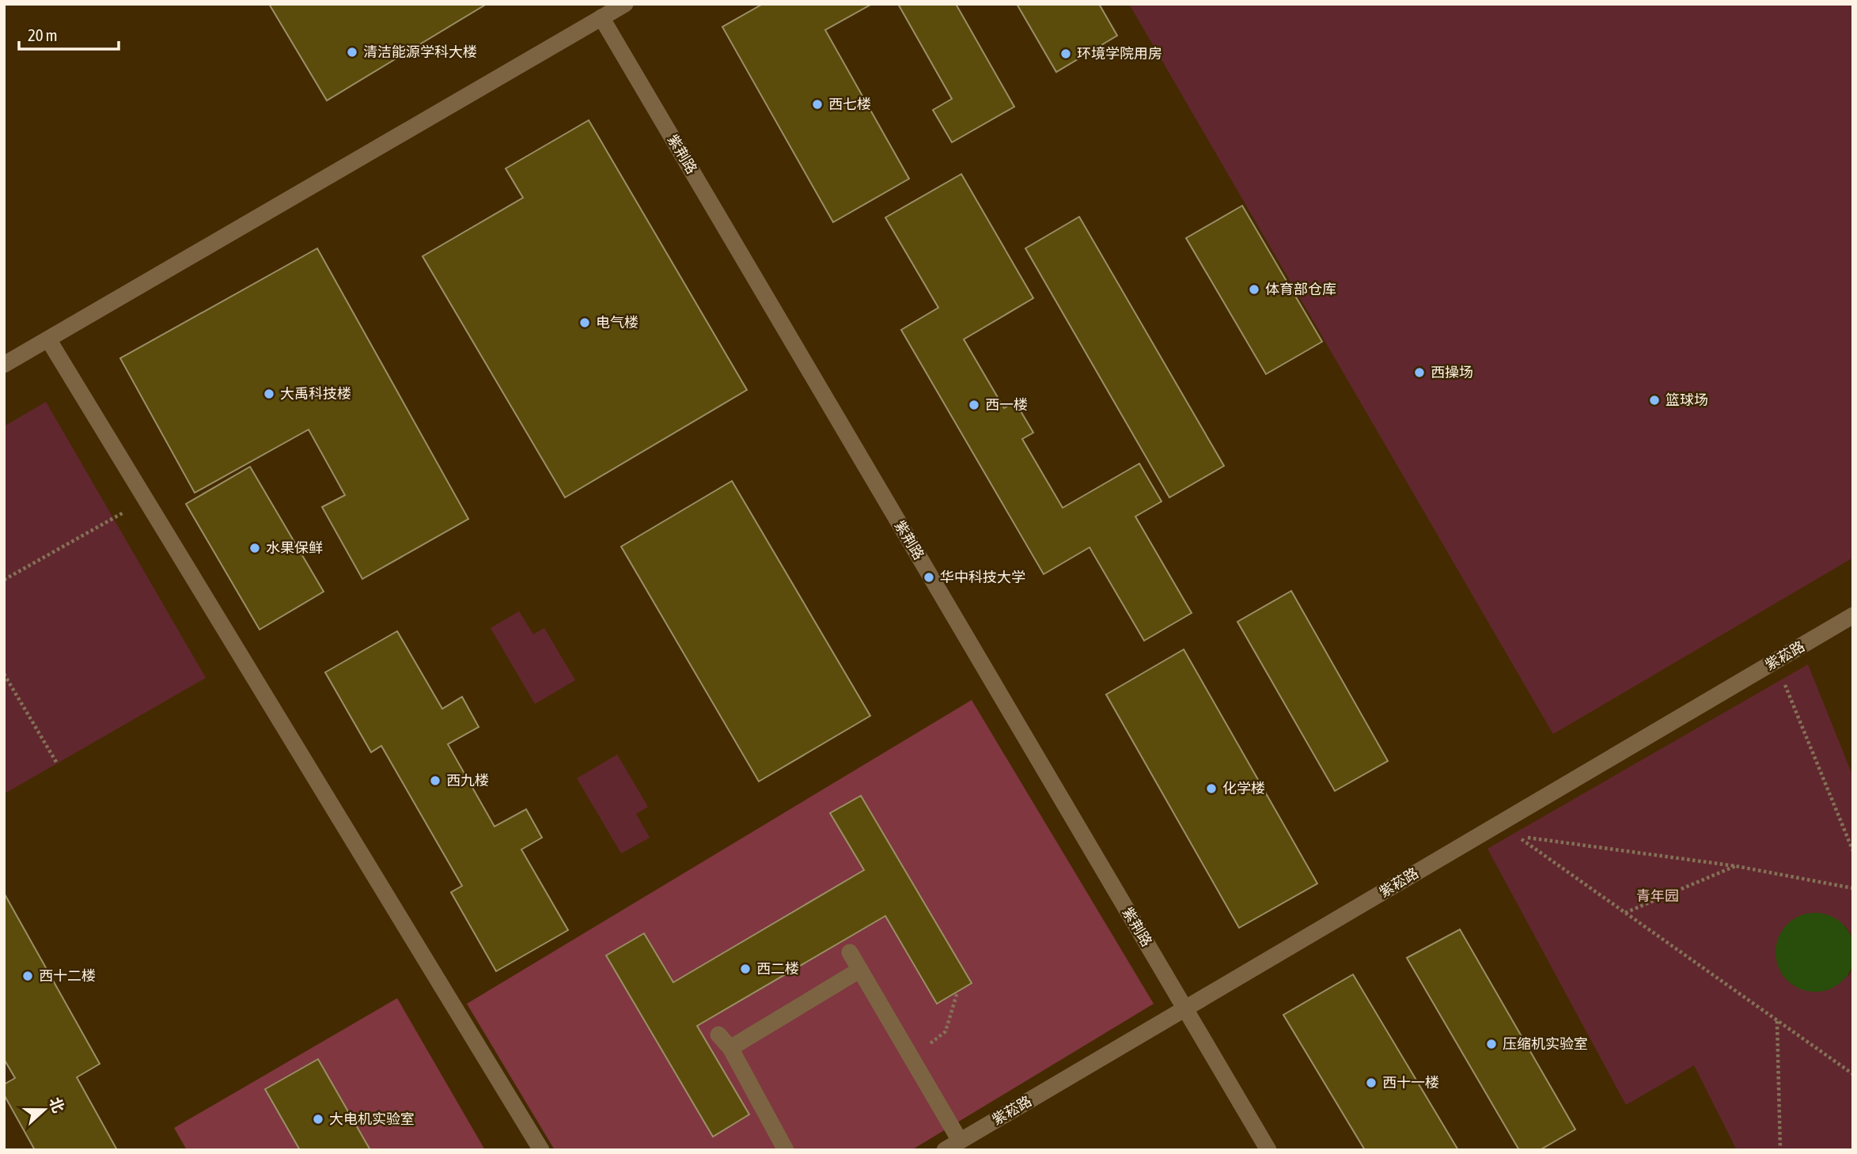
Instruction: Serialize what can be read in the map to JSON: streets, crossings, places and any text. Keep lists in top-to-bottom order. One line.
{"streets":{"street":["紫荆路","紫菘路"]},"crossings":[["紫荆路","紫菘路"]],"parks":["青年园"],"places":["清洁能源学科大楼","环境学院用房","西七楼","体育部仓库","电气楼","西操场","大禹科技楼","篮球场","西一楼","水果保鲜","华中科技大学","西九楼","化学楼","西二楼","西十二楼","压缩机实验室","西十一楼","大电机实验室"],"scale_bar":"20 m","north":"right"}
